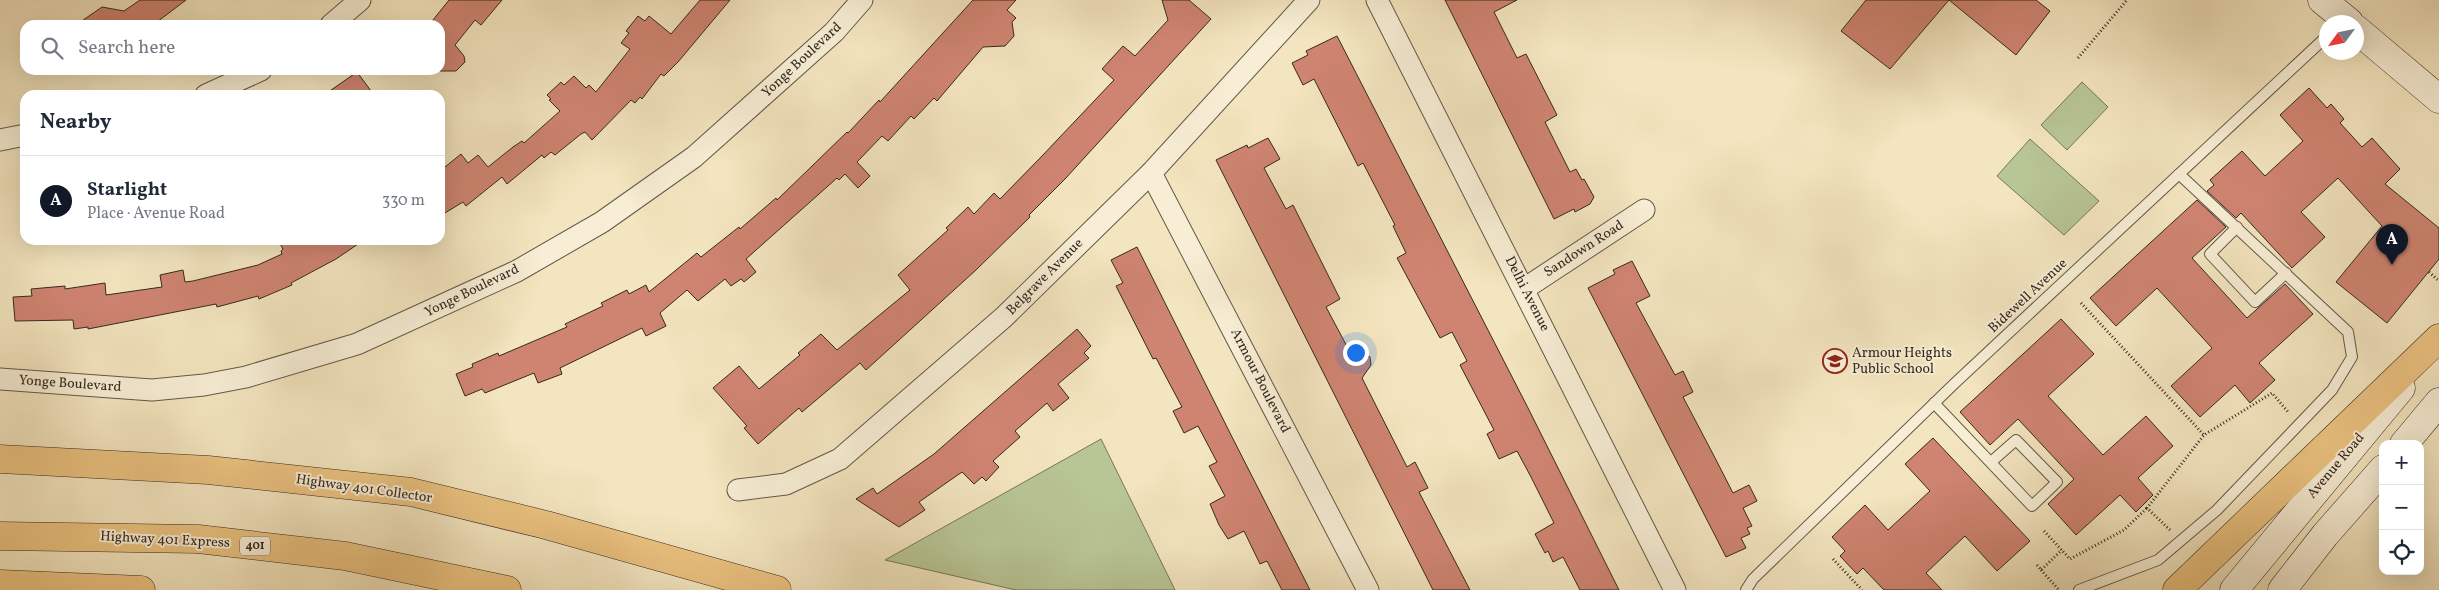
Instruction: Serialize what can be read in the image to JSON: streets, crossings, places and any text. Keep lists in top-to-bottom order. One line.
{"streets":{"highway":["Highway 401 Collector","Highway 401 Express","401"],"main road":["Avenue Road"],"street":["Yonge Boulevard","Sandown Road","Belgrave Avenue","Delhi Avenue","Armour Boulevard"],"lane":["Bidewell Avenue"]},"crossings":[["Sandown Road","Delhi Avenue"],["Belgrave Avenue","Armour Boulevard"]],"places":{"school or university":["Armour Heights Public School"]},"north":"bottom left","page":{"search":"Search here","heading":"Nearby","list":[{"mark":"A","name":"Starlight","note":"Place · Avenue Road","value":"330 m"}],"pins":"A","map_buttons":["+","−"]}}
